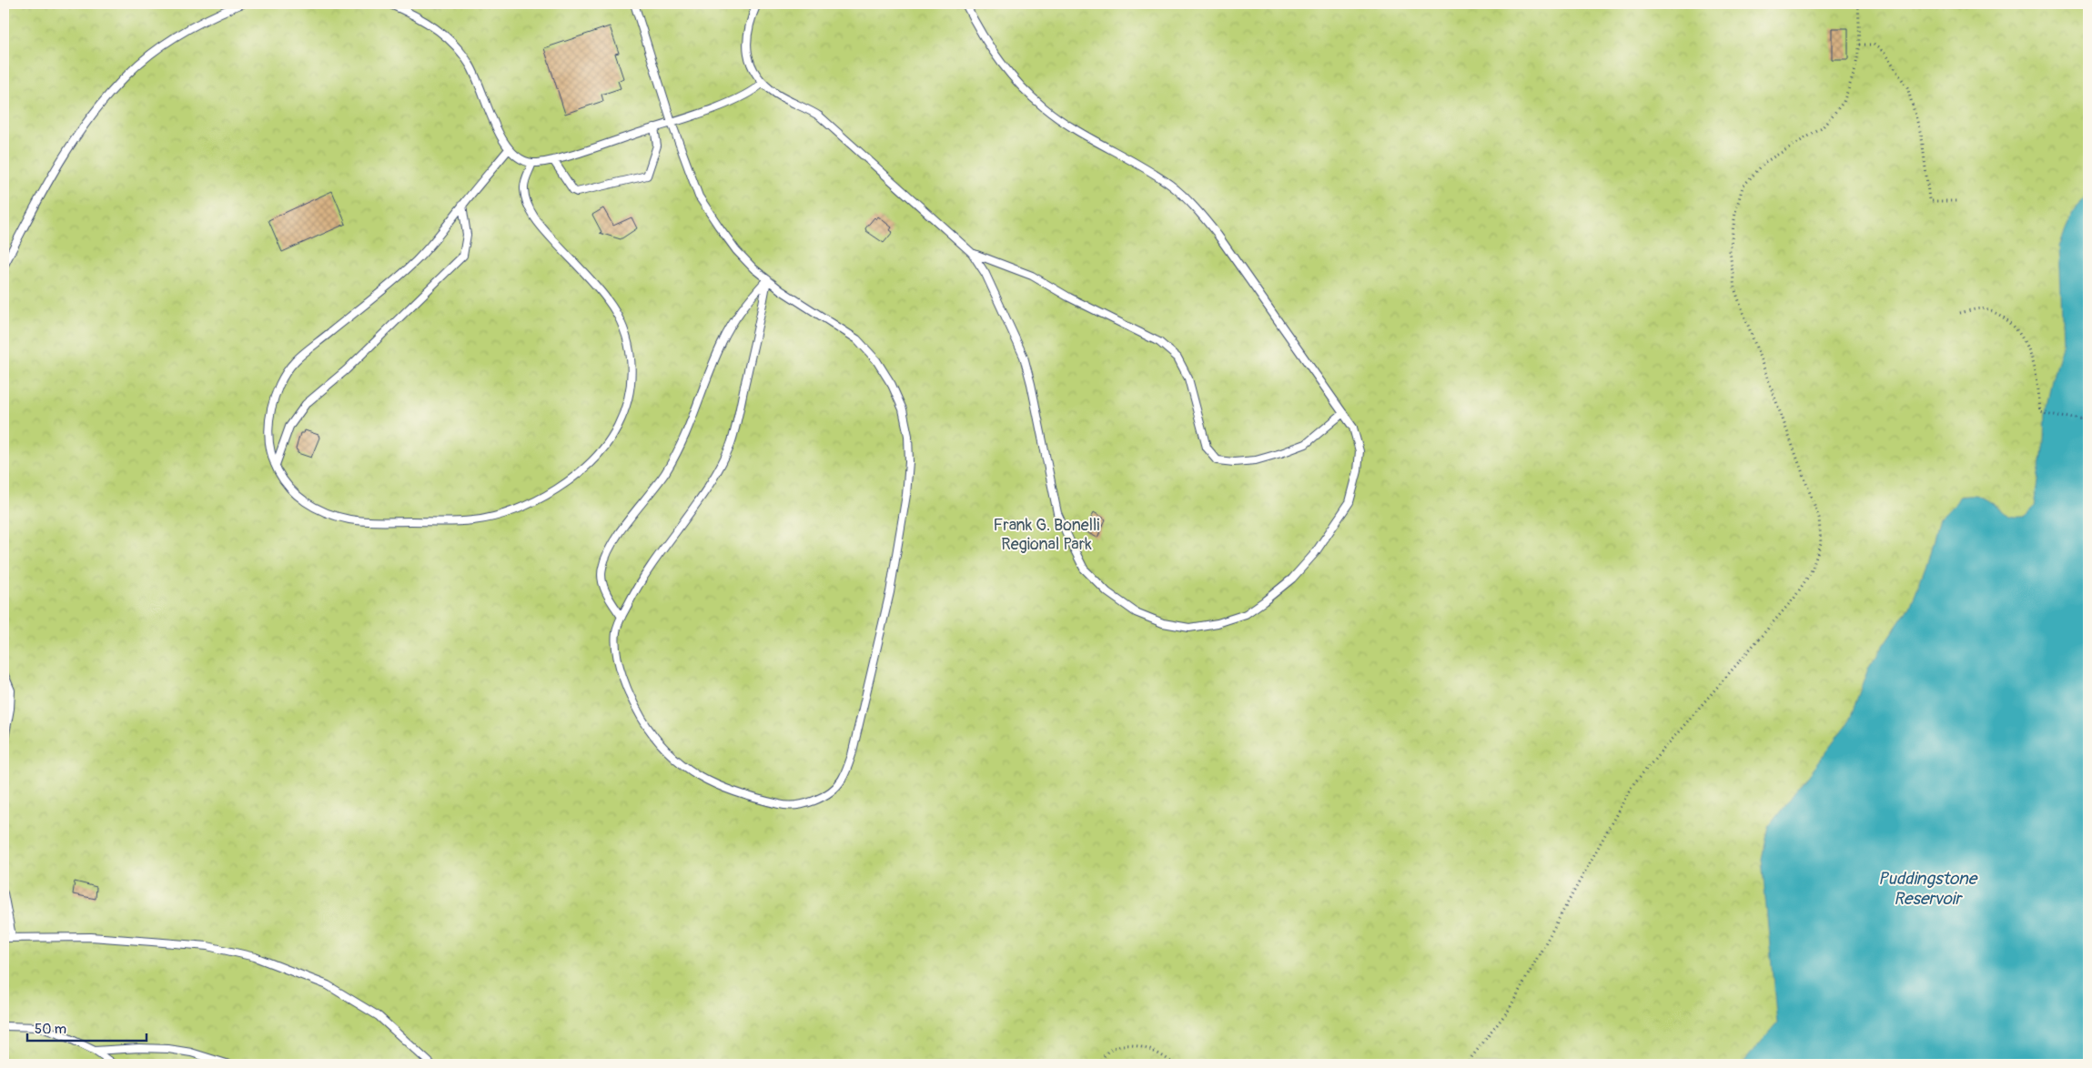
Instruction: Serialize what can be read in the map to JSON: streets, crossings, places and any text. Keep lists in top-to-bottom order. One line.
{"water":["Puddingstone Reservoir"],"parks":["Frank G. Bonelli Regional Park"],"scale_bar":"50 m"}
